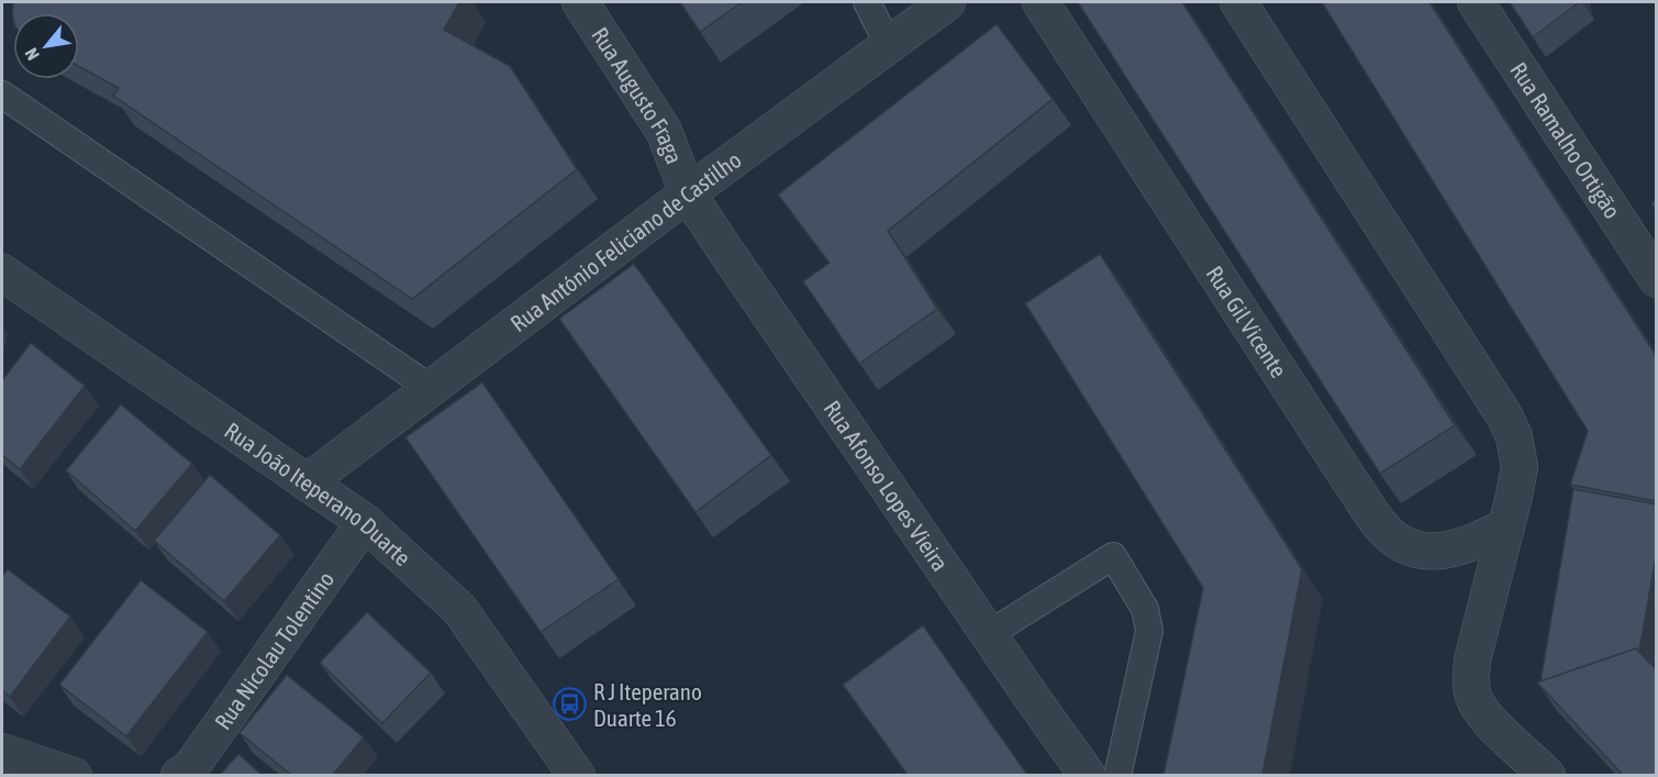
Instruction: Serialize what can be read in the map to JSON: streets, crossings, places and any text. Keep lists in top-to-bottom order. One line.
{"streets":{"street":["Rua Augusto Fraga","Rua Ramalho Ortigão","Rua António Feliciano de Castilho","Rua Gil Vicente","Rua Afonso Lopes Vieira","Rua João Iteperano Duarte","Rua Nicolau Tolentino"]},"crossings":[["Rua Augusto Fraga","Rua António Feliciano de Castilho"],["Rua Augusto Fraga","Rua Afonso Lopes Vieira"],["Rua António Feliciano de Castilho","Rua Afonso Lopes Vieira"],["Rua António Feliciano de Castilho","Rua João Iteperano Duarte"],["Rua João Iteperano Duarte","Rua Nicolau Tolentino"]],"places":{"bus stop":["R J Iteperano Duarte 16"]},"north":"bottom left"}
